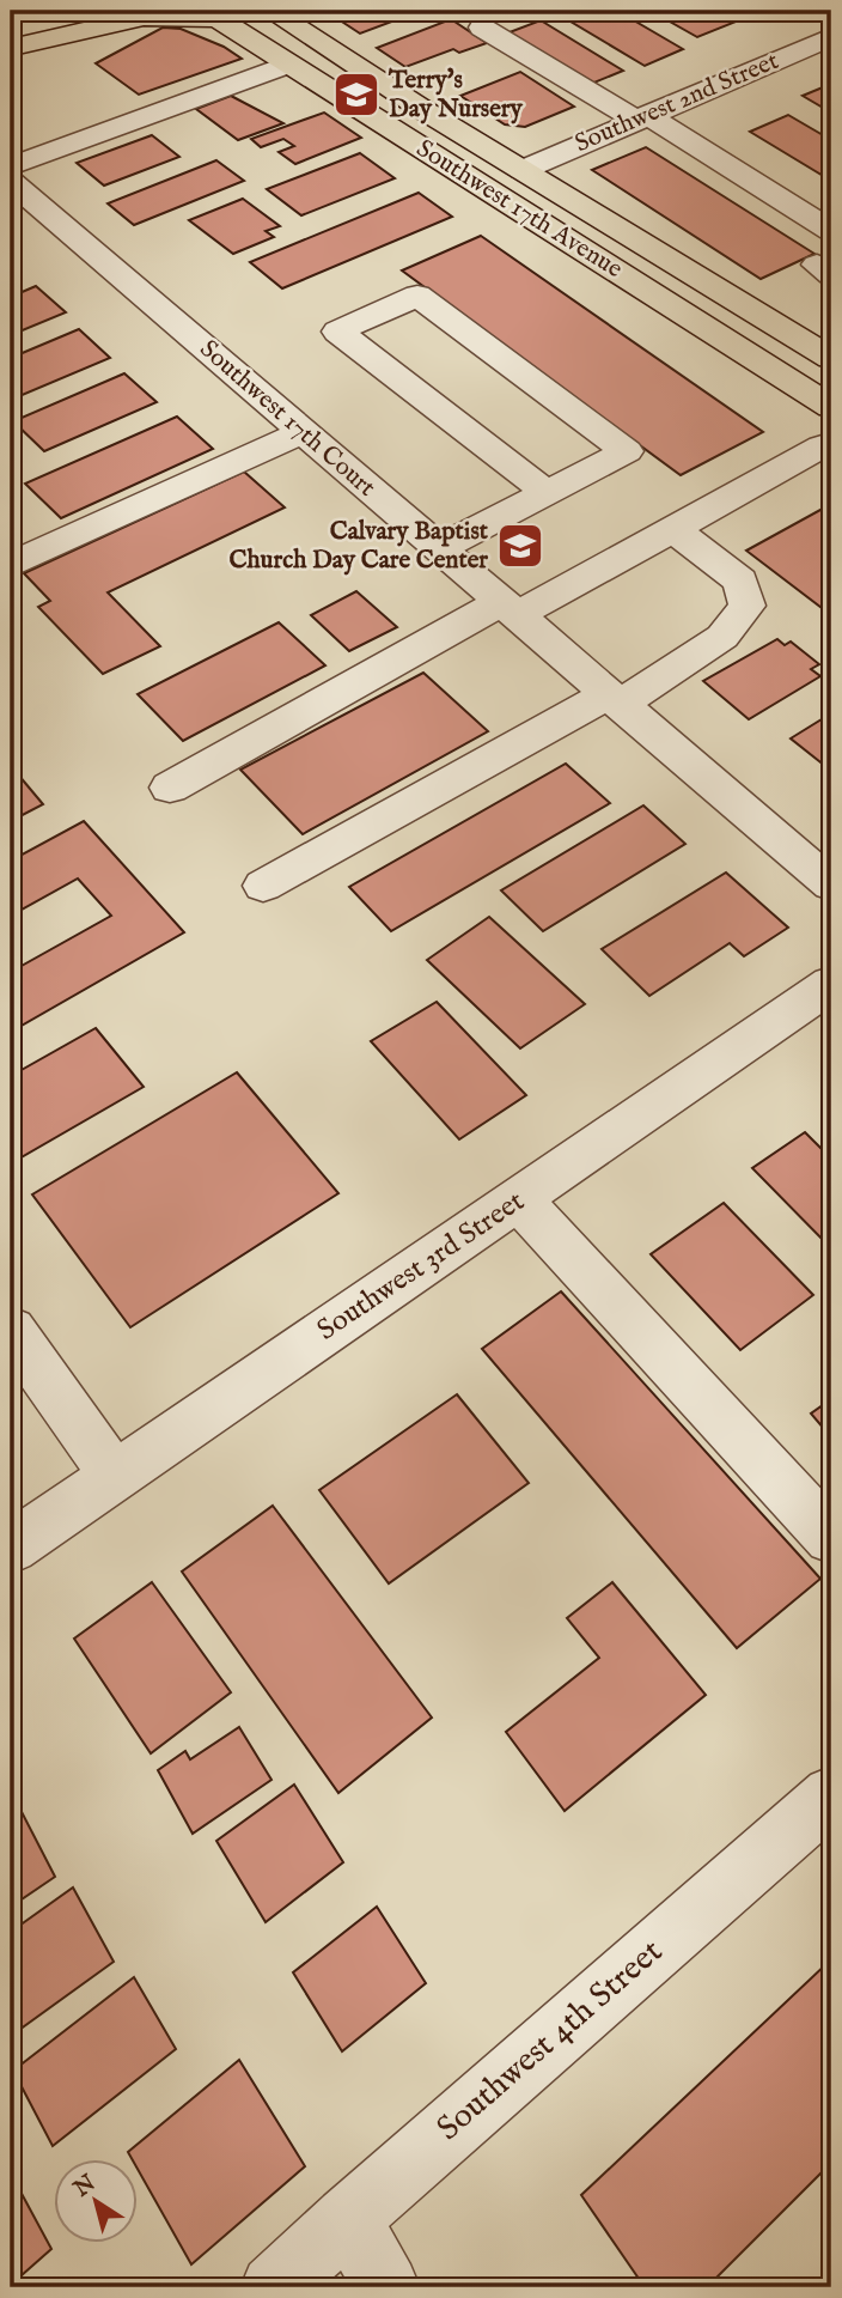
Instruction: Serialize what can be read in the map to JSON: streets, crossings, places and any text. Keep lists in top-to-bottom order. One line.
{"streets":{"main road":["Southwest 17th Avenue"],"street":["Southwest 2nd Street","Southwest 17th Court","Southwest 3rd Street","Southwest 4th Street"]},"crossings":[["Southwest 2nd Street","Southwest 17th Avenue"]],"places":{"school or university":["Terry's Day Nursery","Calvary Baptist Church Day Care Center"]},"north":"top left"}
